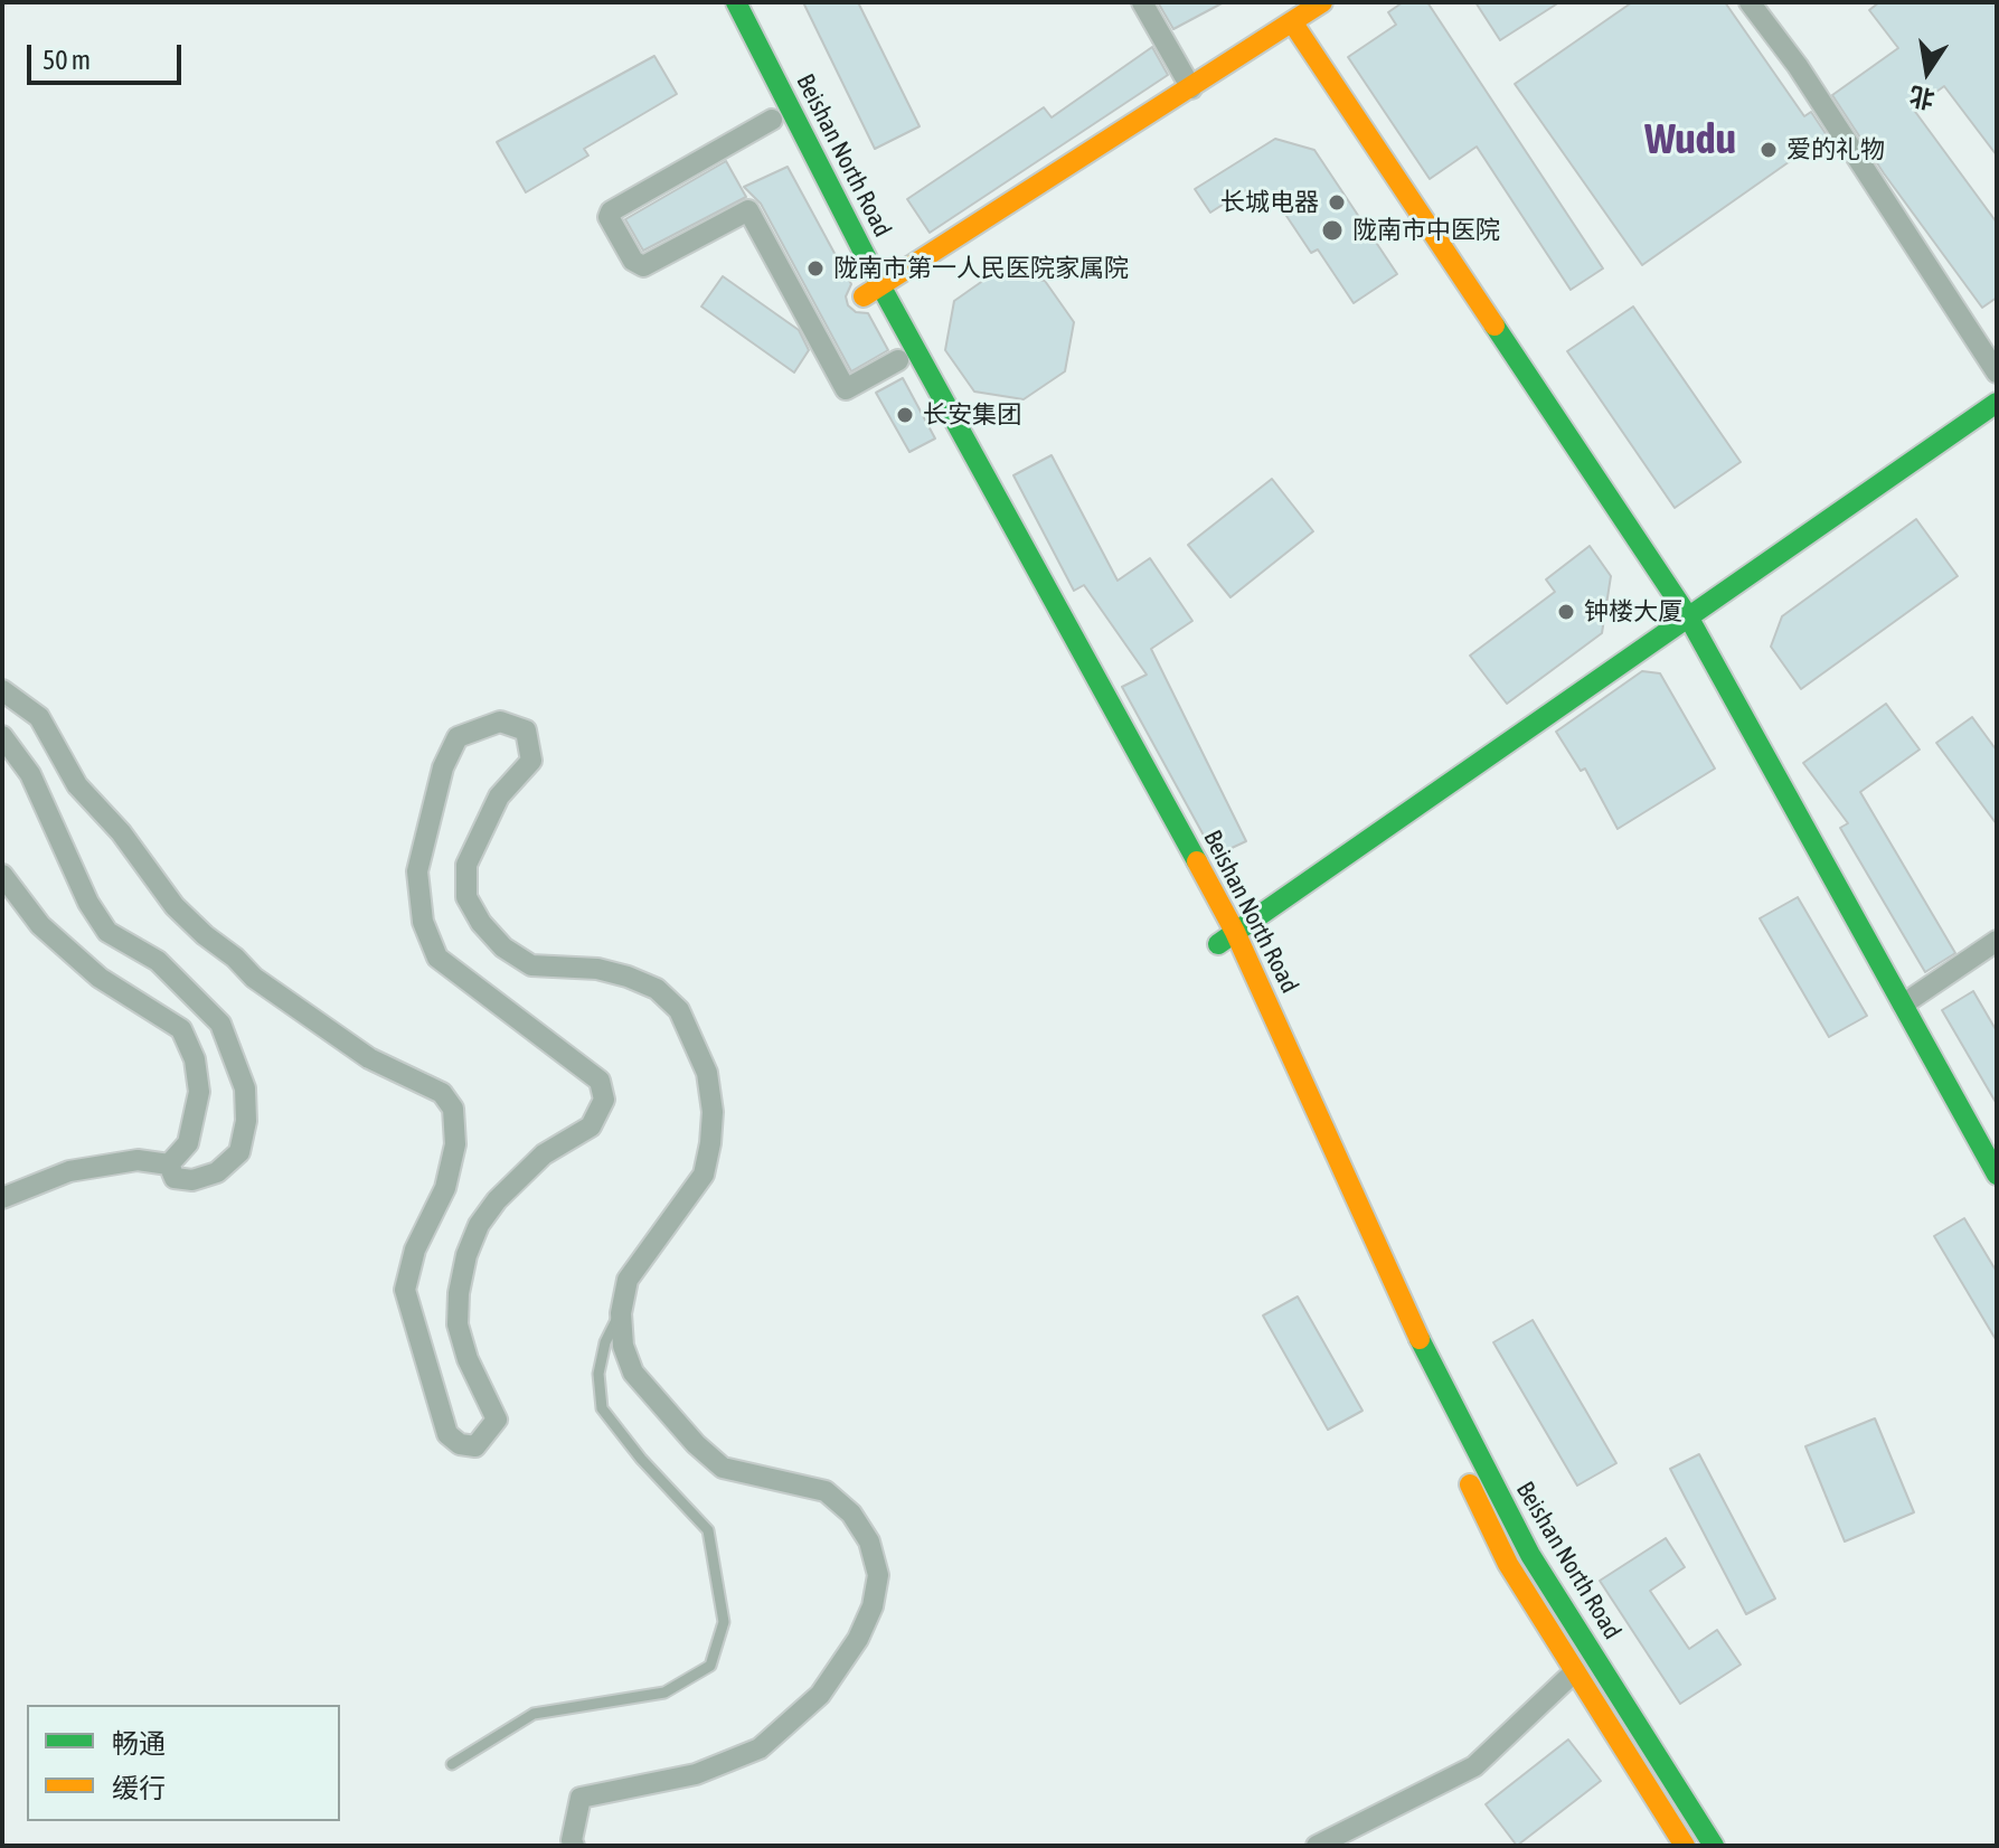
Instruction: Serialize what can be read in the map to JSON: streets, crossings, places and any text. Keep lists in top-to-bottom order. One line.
{"streets":{"main road":["Beishan North Road"]},"districts":["Wudu"],"places":["爱的礼物","长城电器","陇南市中医院","陇南市第一人民医院家属院","长安集团","钟楼大厦"],"legend":["畅通","缓行"],"scale_bar":"50 m","north":"bottom"}
